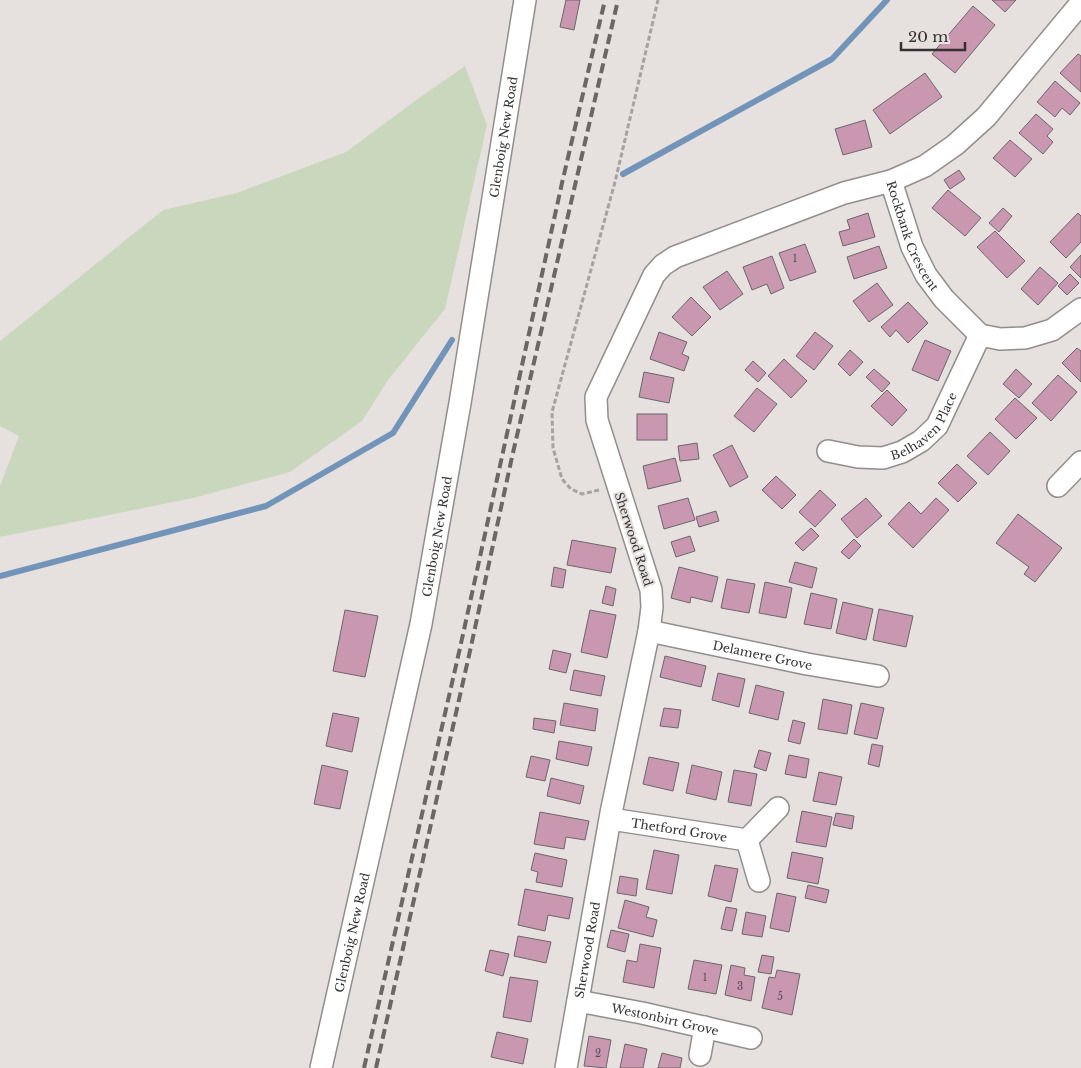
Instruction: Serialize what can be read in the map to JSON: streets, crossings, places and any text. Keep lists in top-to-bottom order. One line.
{"streets":{"street":["Glenboig New Road","Rockbank Crescent","Belhaven Place","Sherwood Road","Delamere Grove","Thetford Grove","Westonbirt Grove"]},"crossings":[["Rockbank Crescent","Belhaven Place"],["Rockbank Crescent","Sherwood Road"],["Sherwood Road","Delamere Grove"],["Sherwood Road","Thetford Grove"],["Sherwood Road","Westonbirt Grove"]],"house_numbers":["1","1","3","5","2"],"scale_bar":"20 m"}
